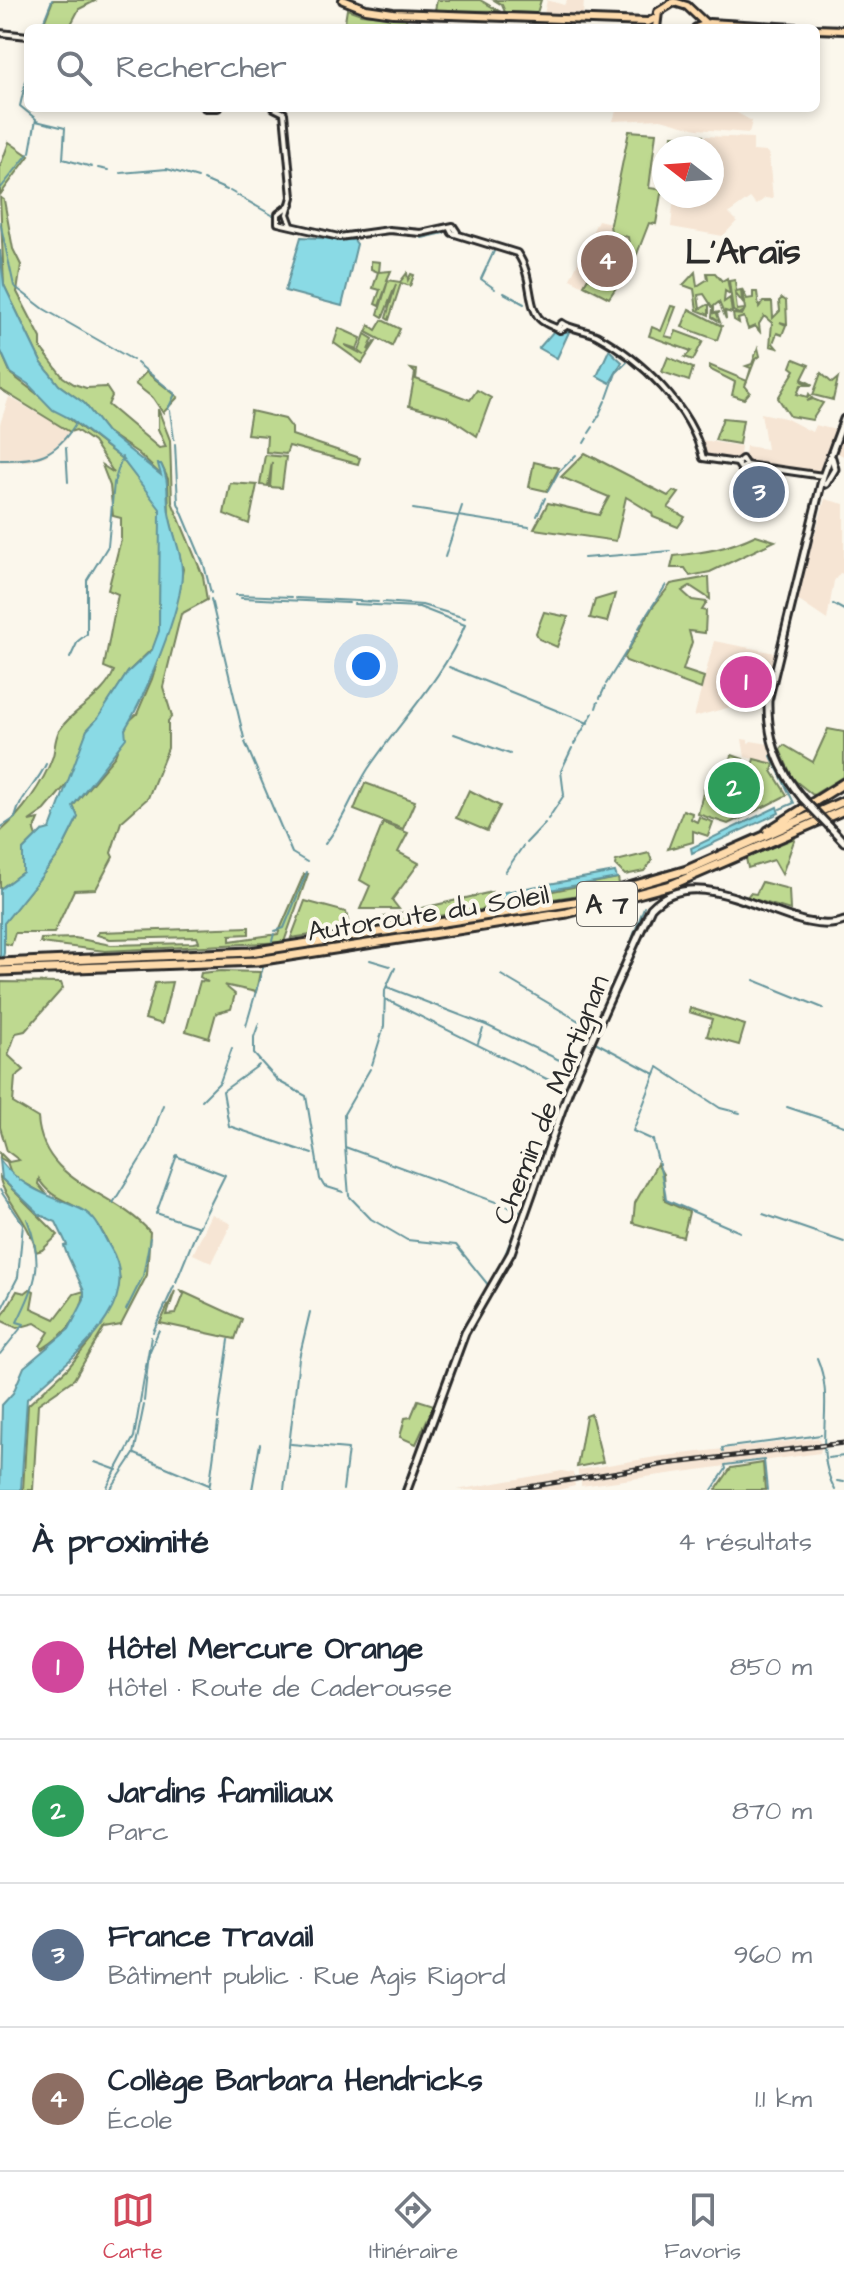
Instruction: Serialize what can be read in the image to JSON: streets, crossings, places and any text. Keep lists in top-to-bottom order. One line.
{"streets":{"highway":["A 7","Autoroute du Soleil"],"main road":["Chemin de Martignan"]},"districts":["L'Araïs"],"north":"left","page":{"search":"Rechercher","pins":["4","3","1","2"],"heading":["À proximité","4 résultats"],"list":[{"mark":"1","name":"Hôtel Mercure Orange","note":"Hôtel · Route de Caderousse","value":"850 m"},{"mark":"2","name":"Jardins familiaux","note":"Parc","value":"870 m"},{"mark":"3","name":"France Travail","note":"Bâtiment public · Rue Agis Rigord","value":"960 m"},{"mark":"4","name":"Collège Barbara Hendricks","note":"École","value":"1.1 km"}],"nav":["Carte","Itinéraire","Favoris"]}}
